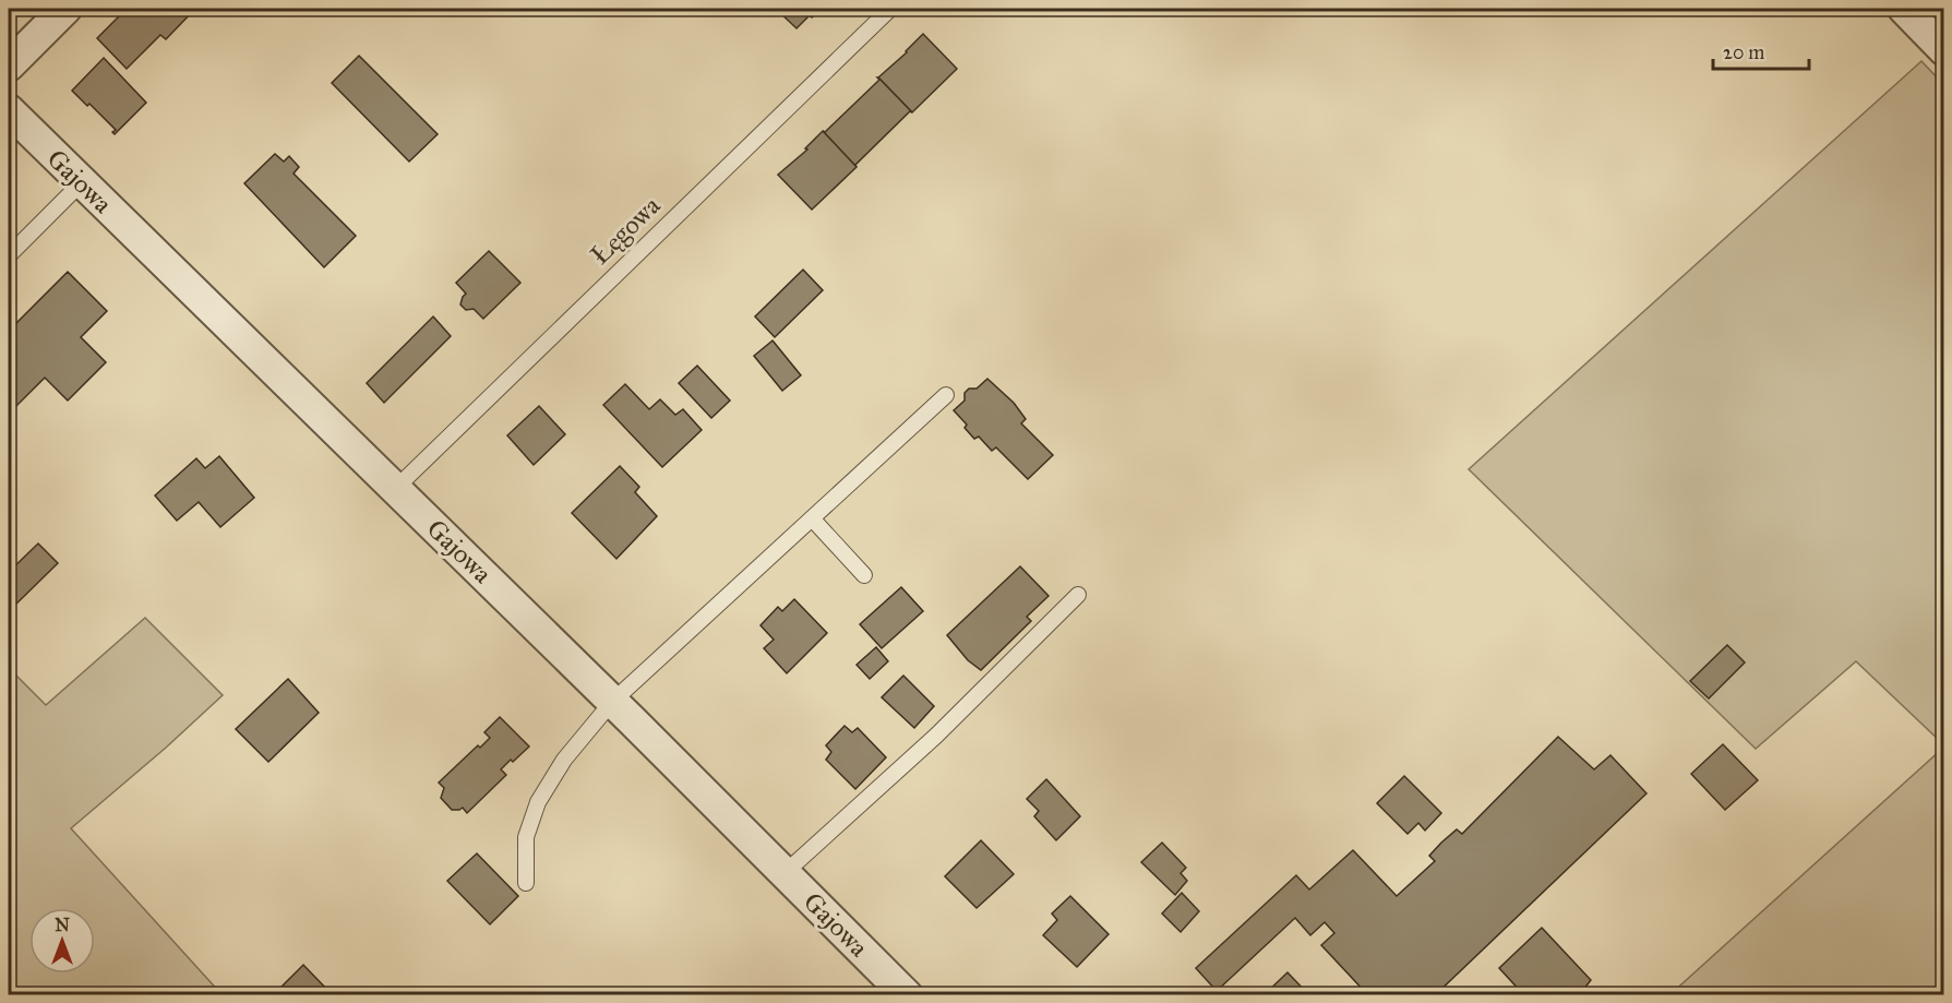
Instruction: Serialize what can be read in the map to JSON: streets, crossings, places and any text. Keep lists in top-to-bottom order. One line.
{"streets":{"street":["Gajowa"],"lane":["Łęgowa"]},"crossings":[["Gajowa","Łęgowa"]],"scale_bar":"20 m","north":"top"}
